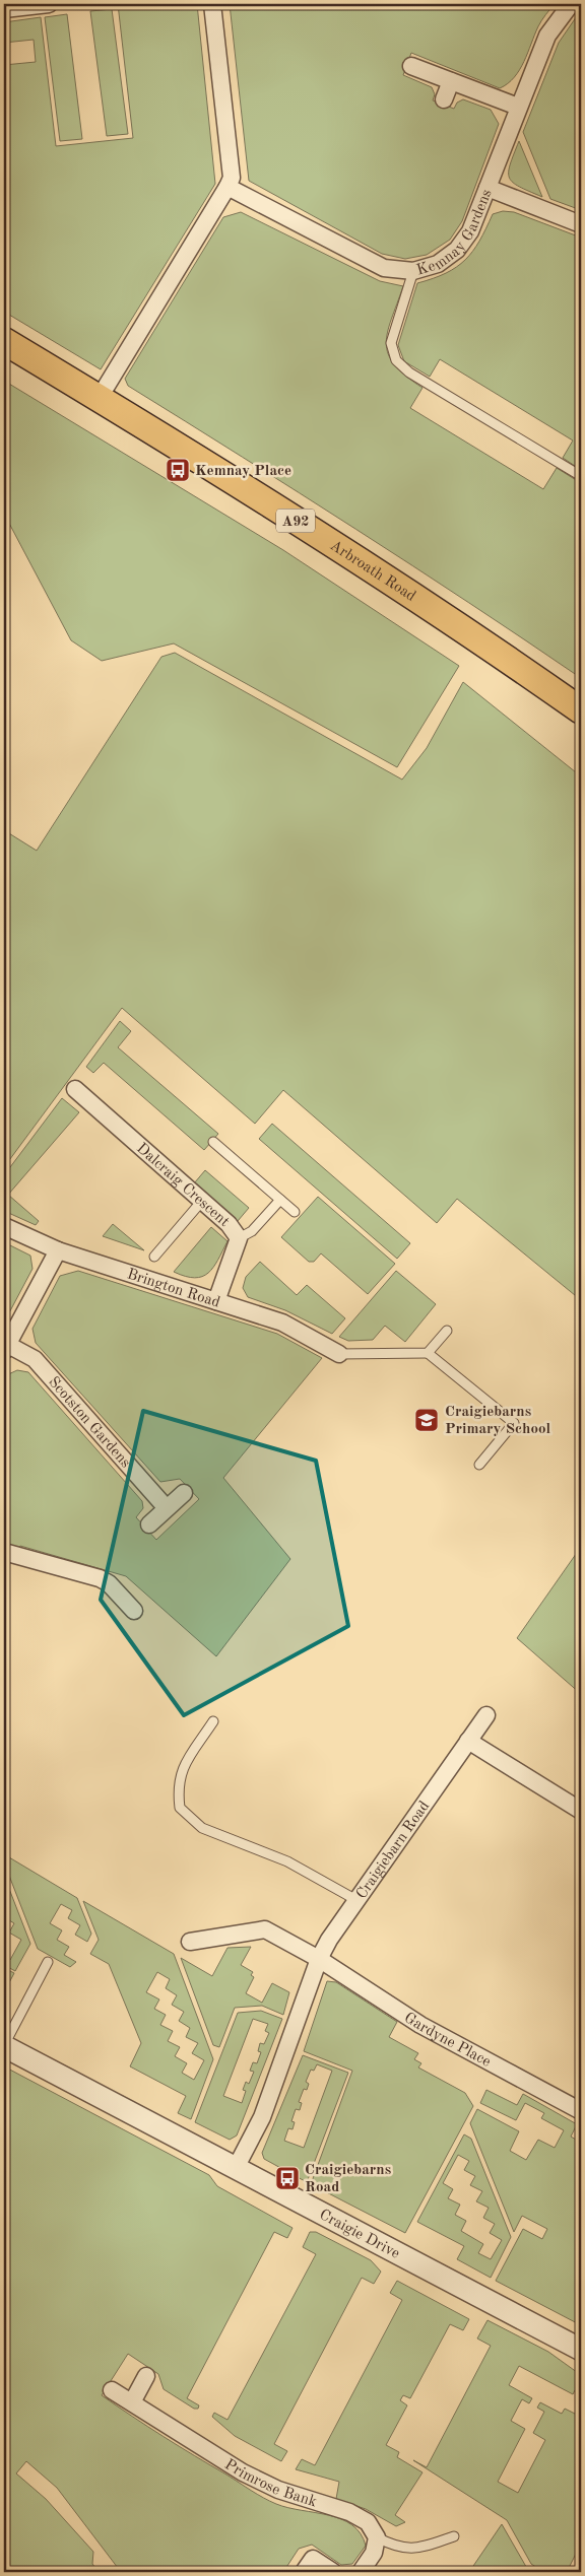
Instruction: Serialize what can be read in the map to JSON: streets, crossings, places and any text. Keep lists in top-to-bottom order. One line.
{"streets":{"main road":["A92","Arbroath Road"],"street":["Kemnay Gardens","Dalcraig Crescent","Brington Road","Scotston Gardens","Craigiebarn Road","Gardyne Place","Craigie Drive","Primrose Bank"]},"crossings":[["Dalcraig Crescent","Brington Road"],["Brington Road","Scotston Gardens"],["Craigiebarn Road","Gardyne Place"],["Craigiebarn Road","Craigie Drive"]],"places":{"bus stop":["Kemnay Place","Craigiebarns Road"],"school or university":["Craigiebarns Primary School"]}}
